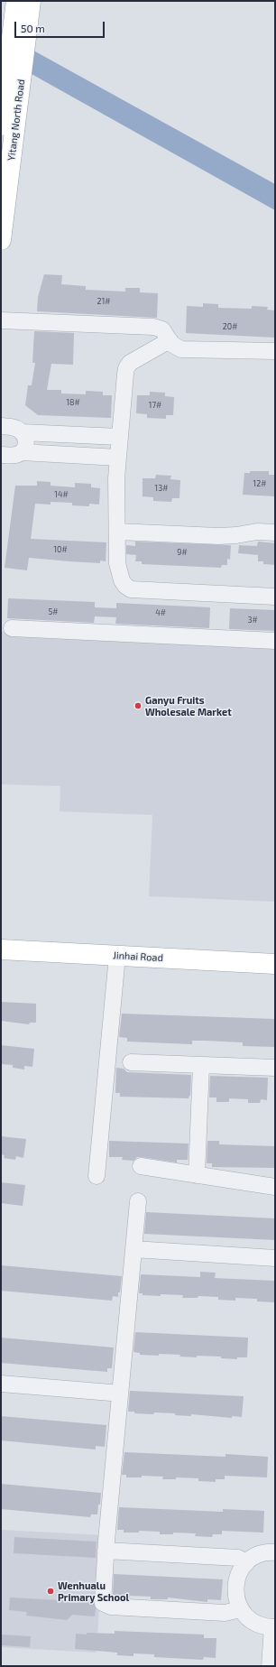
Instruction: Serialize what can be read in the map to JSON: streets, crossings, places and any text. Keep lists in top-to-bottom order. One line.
{"streets":{"main road":["Yitang North Road","Jinhai Road"]},"places":["Ganyu Fruits Wholesale Market","Wenhualu Primary School"],"house_numbers":["21#","20#","18#","17#","12#","13#","14#","10#","9#","5#","4#","3#"],"scale_bar":"50 m"}
